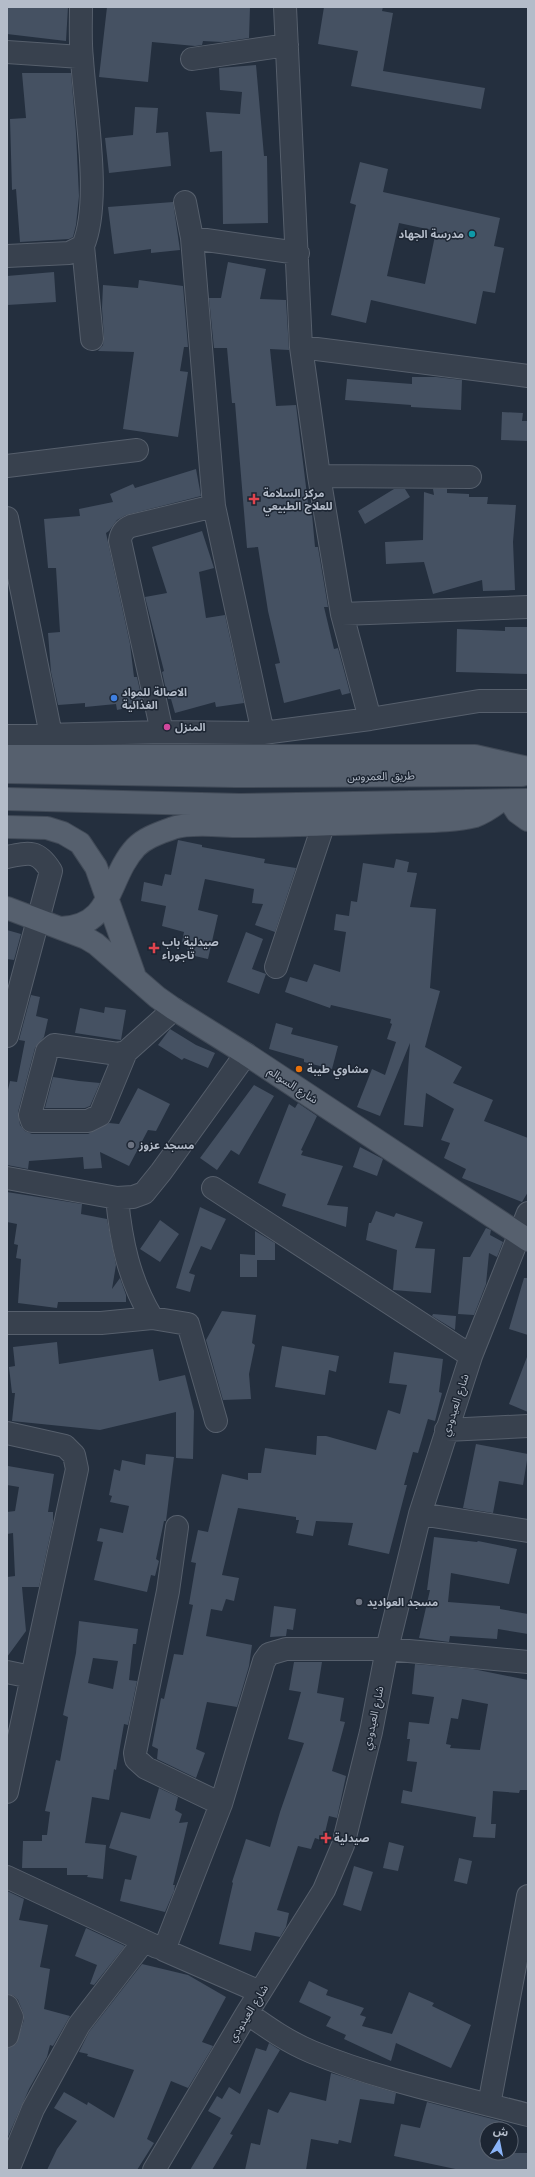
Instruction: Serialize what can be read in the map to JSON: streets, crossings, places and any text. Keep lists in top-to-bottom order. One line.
{"streets":{"main road":["طريق العمروس","شارع السوالم"],"street":["شارع العيدودي"]},"crossings":[["شارع السوالم","شارع العيدودي"]],"places":{"other":["مدرسة الجهاد","الاصالة للمواد الغذائية","المنزل","مشاوي طيبة","مسجد عزوز","مسجد العواديد"],"health":["مركز السلامة للعلاج الطبيعي","صيدلية باب تاجوراء","صيدلية"]},"north":"top"}
